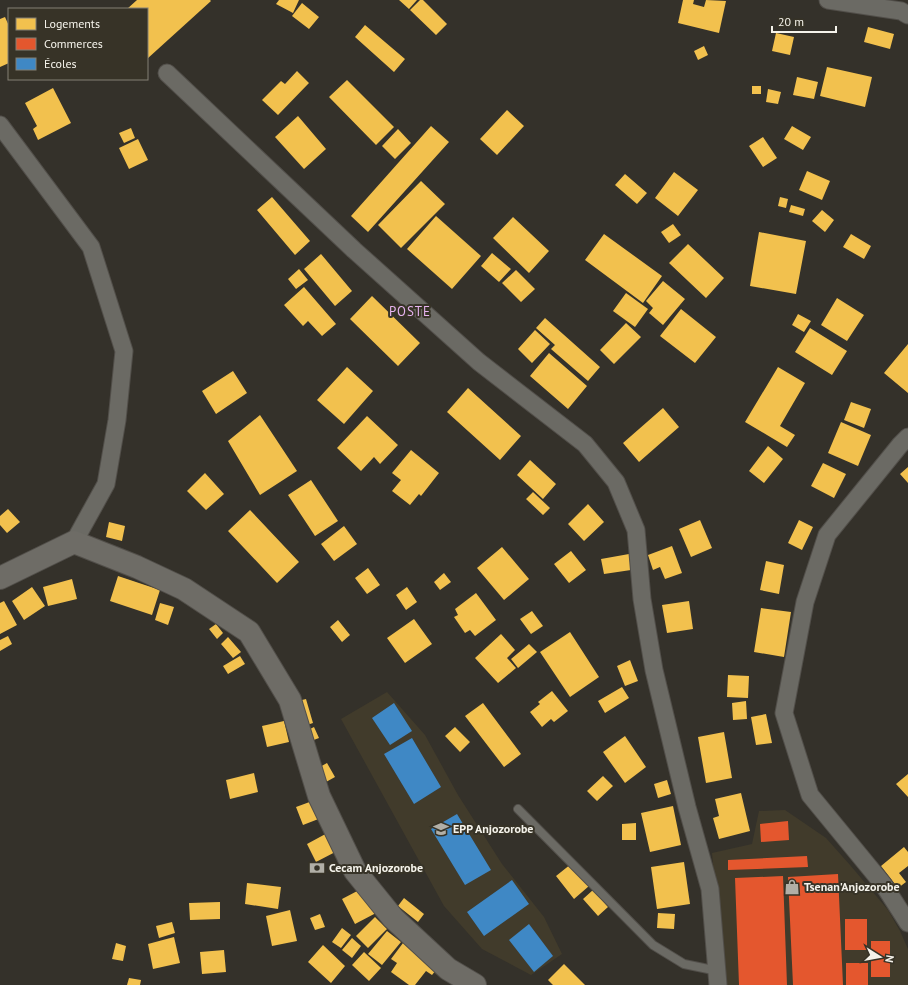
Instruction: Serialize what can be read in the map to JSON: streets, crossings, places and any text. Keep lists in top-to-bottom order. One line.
{"districts":["POSTE"],"places":{"school or university":["EPP Anjozorobe"],"bank":["Cecam Anjozorobe"],"shop":["Tsenan'Anjozorobe"]},"legend":["Logements","Commerces","Écoles"],"scale_bar":"20 m","north":"right"}
